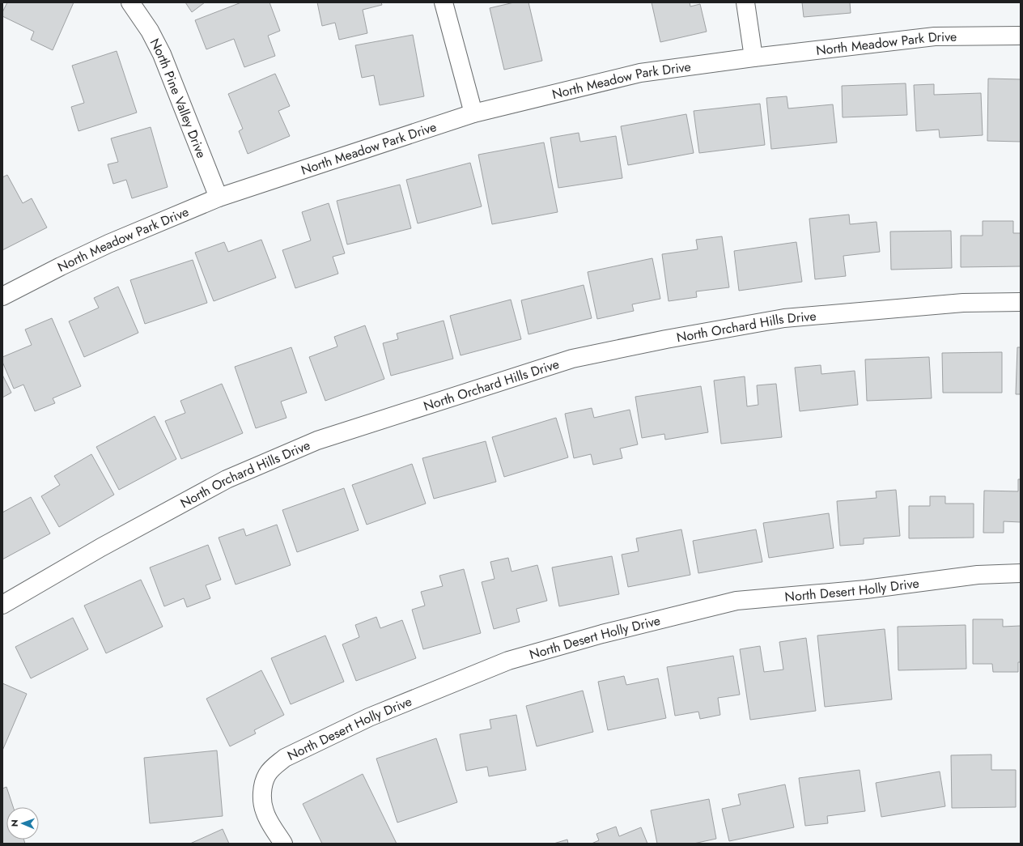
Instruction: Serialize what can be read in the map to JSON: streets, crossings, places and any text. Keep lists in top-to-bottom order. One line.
{"streets":{"street":["North Meadow Park Drive","North Pine Valley Drive","North Orchard Hills Drive","North Desert Holly Drive"]},"crossings":[["North Meadow Park Drive","North Pine Valley Drive"]],"north":"left"}
